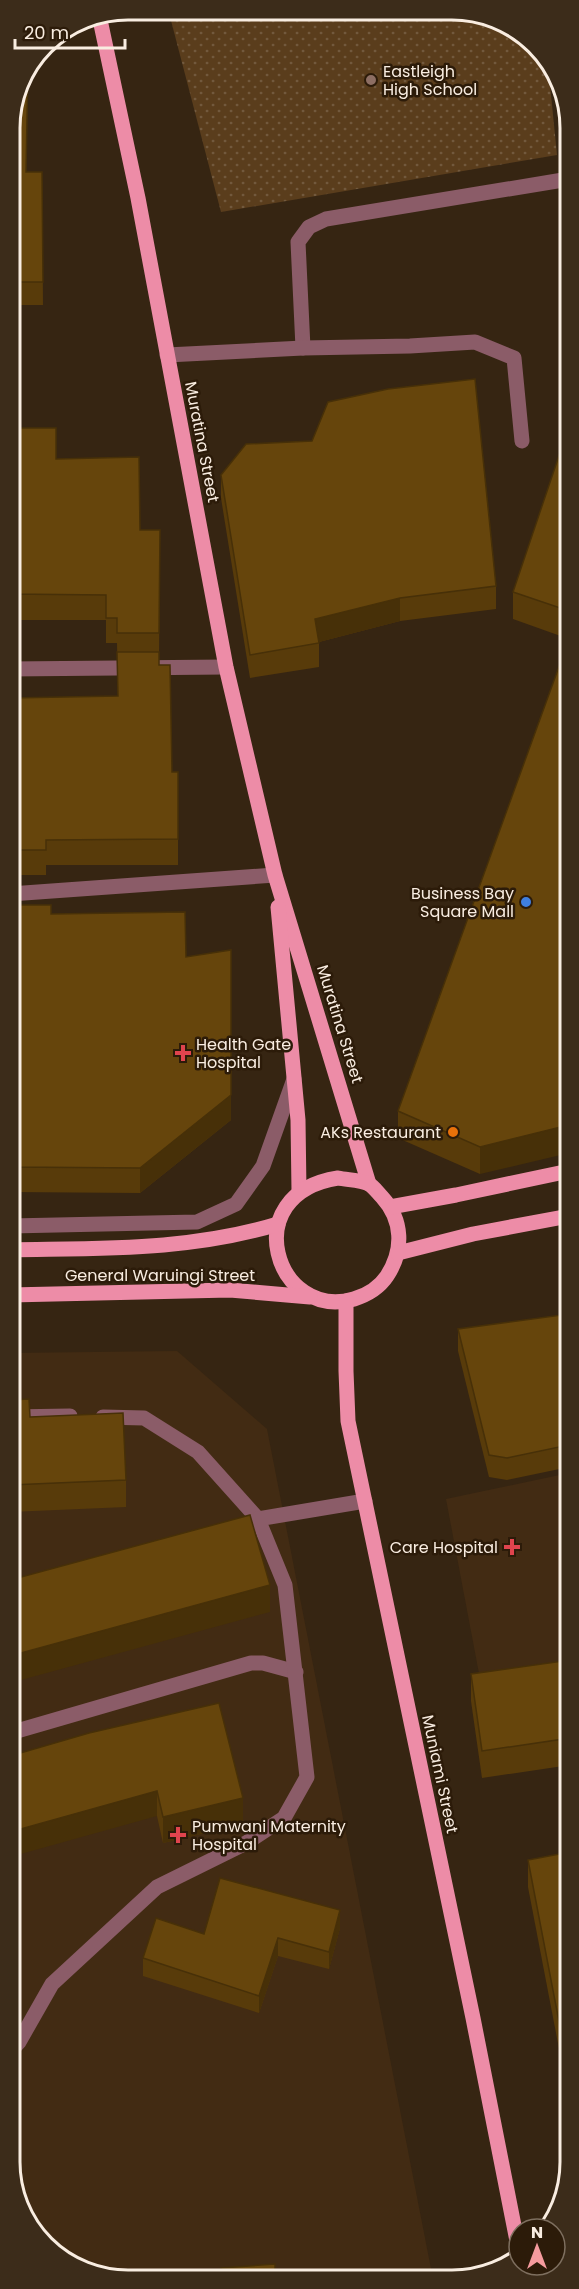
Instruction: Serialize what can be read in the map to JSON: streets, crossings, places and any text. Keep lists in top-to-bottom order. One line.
{"streets":{"main road":["Muratina Street","General Waruingi Street","Muniami Street"]},"crossings":[["Muratina Street","General Waruingi Street"],["Muratina Street","Muniami Street"],["General Waruingi Street","Muniami Street"]],"places":{"other":["Eastleigh High School","Business Bay Square Mall","AKs Restaurant"],"health":["Health Gate Hospital","Care Hospital","Pumwani Maternity Hospital"]},"scale_bar":"20 m","north":"top"}
